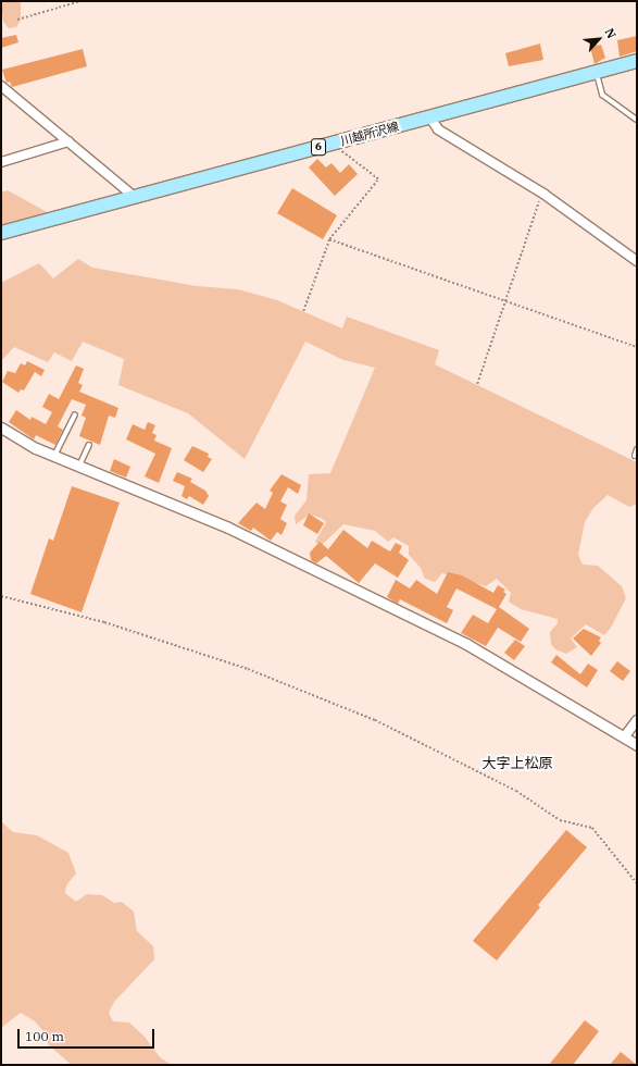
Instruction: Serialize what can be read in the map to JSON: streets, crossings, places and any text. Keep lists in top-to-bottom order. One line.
{"streets":{"main road":["川越所沢線","6"]},"districts":["大字上松原"],"scale_bar":"100 m","north":"top right"}
